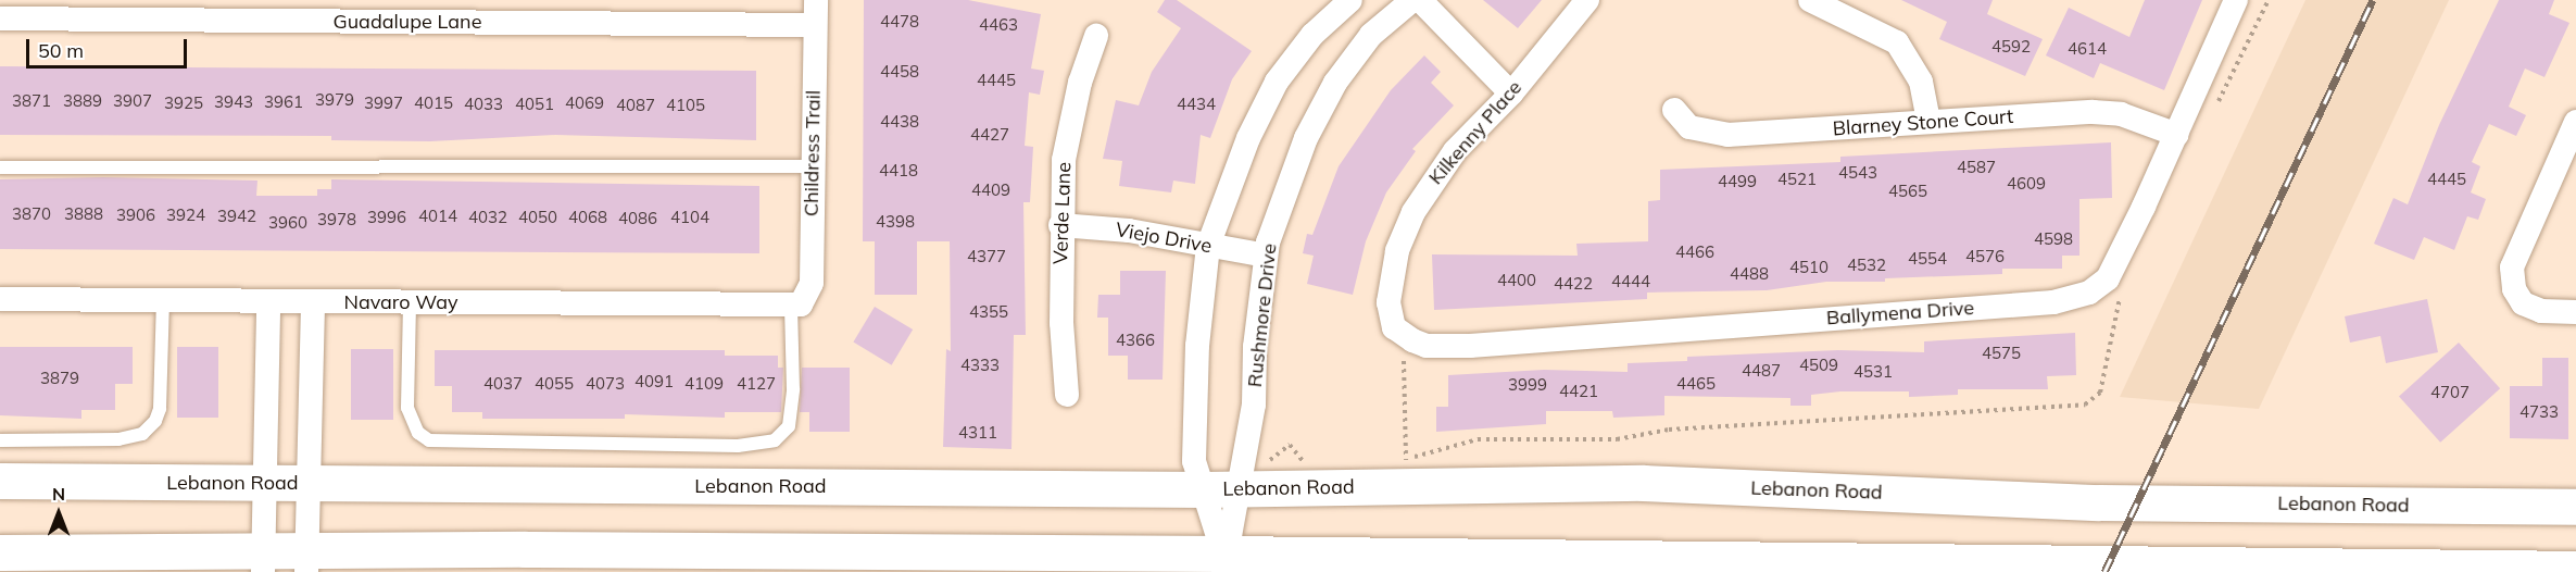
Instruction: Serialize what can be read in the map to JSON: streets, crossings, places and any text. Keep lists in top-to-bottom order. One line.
{"streets":{"main road":["Lebanon Road"],"street":["Guadalupe Lane","Blarney Stone Court","Kilkenny Place","Childress Trail","Verde Lane","Viejo Drive","Navaro Way","Ballymena Drive","Rushmore Drive"]},"crossings":[["Guadalupe Lane","Childress Trail"],["Blarney Stone Court","Ballymena Drive"],["Kilkenny Place","Ballymena Drive"],["Childress Trail","Navaro Way"],["Verde Lane","Viejo Drive"],["Viejo Drive","Rushmore Drive"],["Rushmore Drive","Lebanon Road"]],"house_numbers":["4478","4463","4592","4614","4458","4445","3979","3871","3889","3907","3943","3961","3925","3997","4015","4069","4033","4051","4434","4087","4105","4438","4427","4587","4418","4543","4521","4445","4499","4609","4409","4565","3870","3888","3906","3924","3942","4014","3996","4032","4050","4068","4104","4086","3978","4398","3960","4598","4466","4377","4576","4554","4532","4510","4488","4400","4444","4422","4355","4366","4575","4333","4509","4487","4531","3879","4091","4037","4055","4073","4109","4127","4465","3999","4421","4707","4733","4311"],"scale_bar":"50 m","north":"top"}
